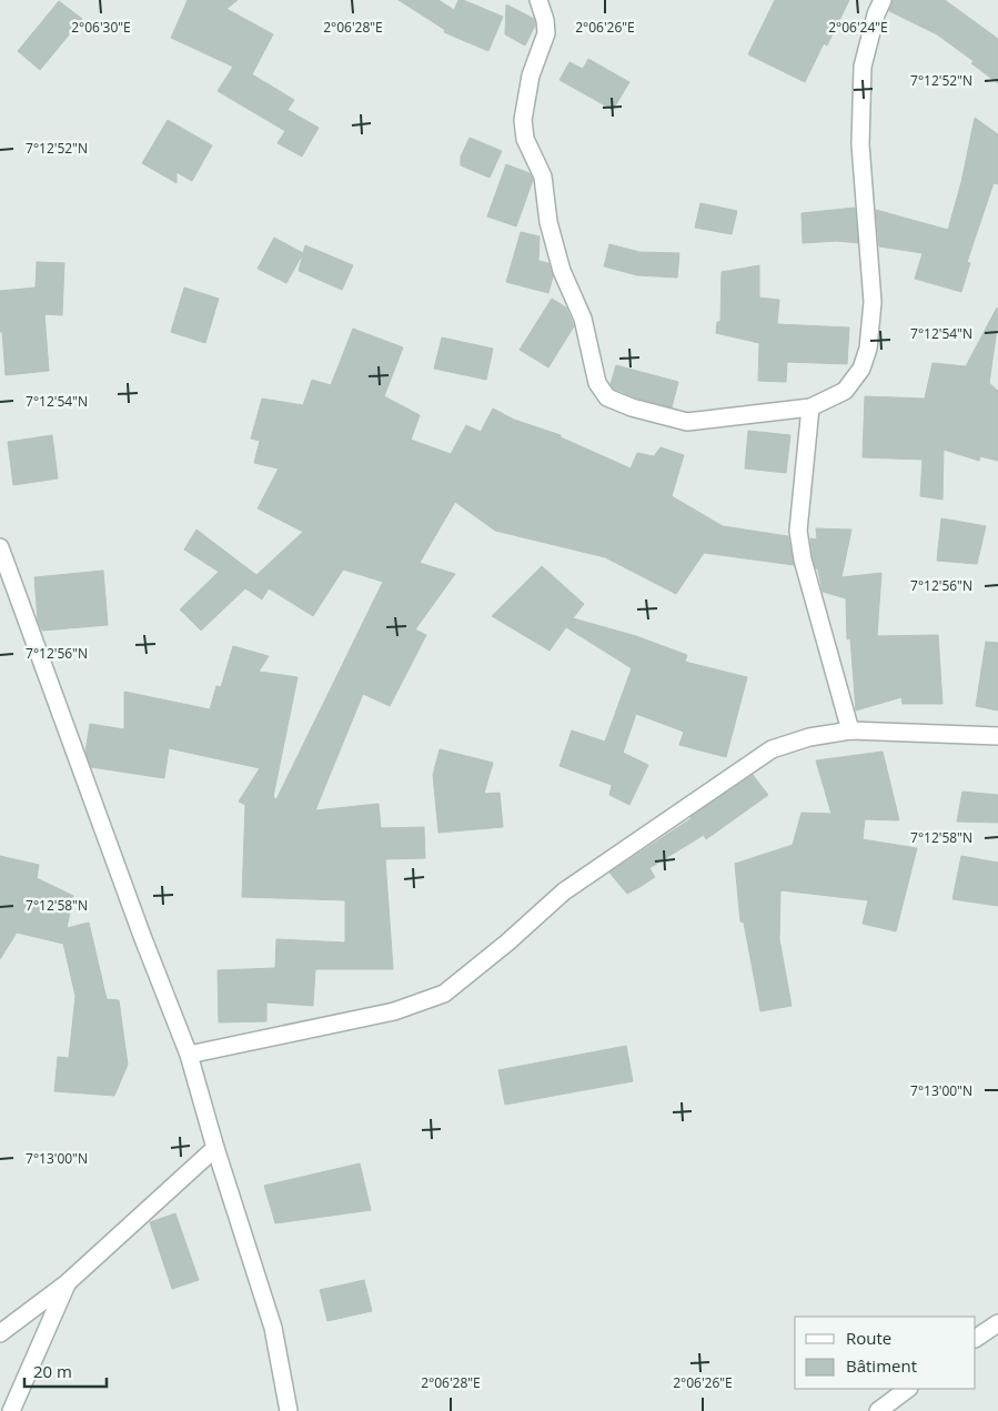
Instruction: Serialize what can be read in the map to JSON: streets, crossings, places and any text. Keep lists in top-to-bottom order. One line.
{"legend":["Route","Bâtiment"],"scale_bar":"20 m","coordinates":["2°06'30\"E","2°06'28\"E","2°06'26\"E","2°06'24\"E","7°12'52\"N","7°12'54\"N","7°12'56\"N","7°12'58\"N","7°13'00\"N"]}
